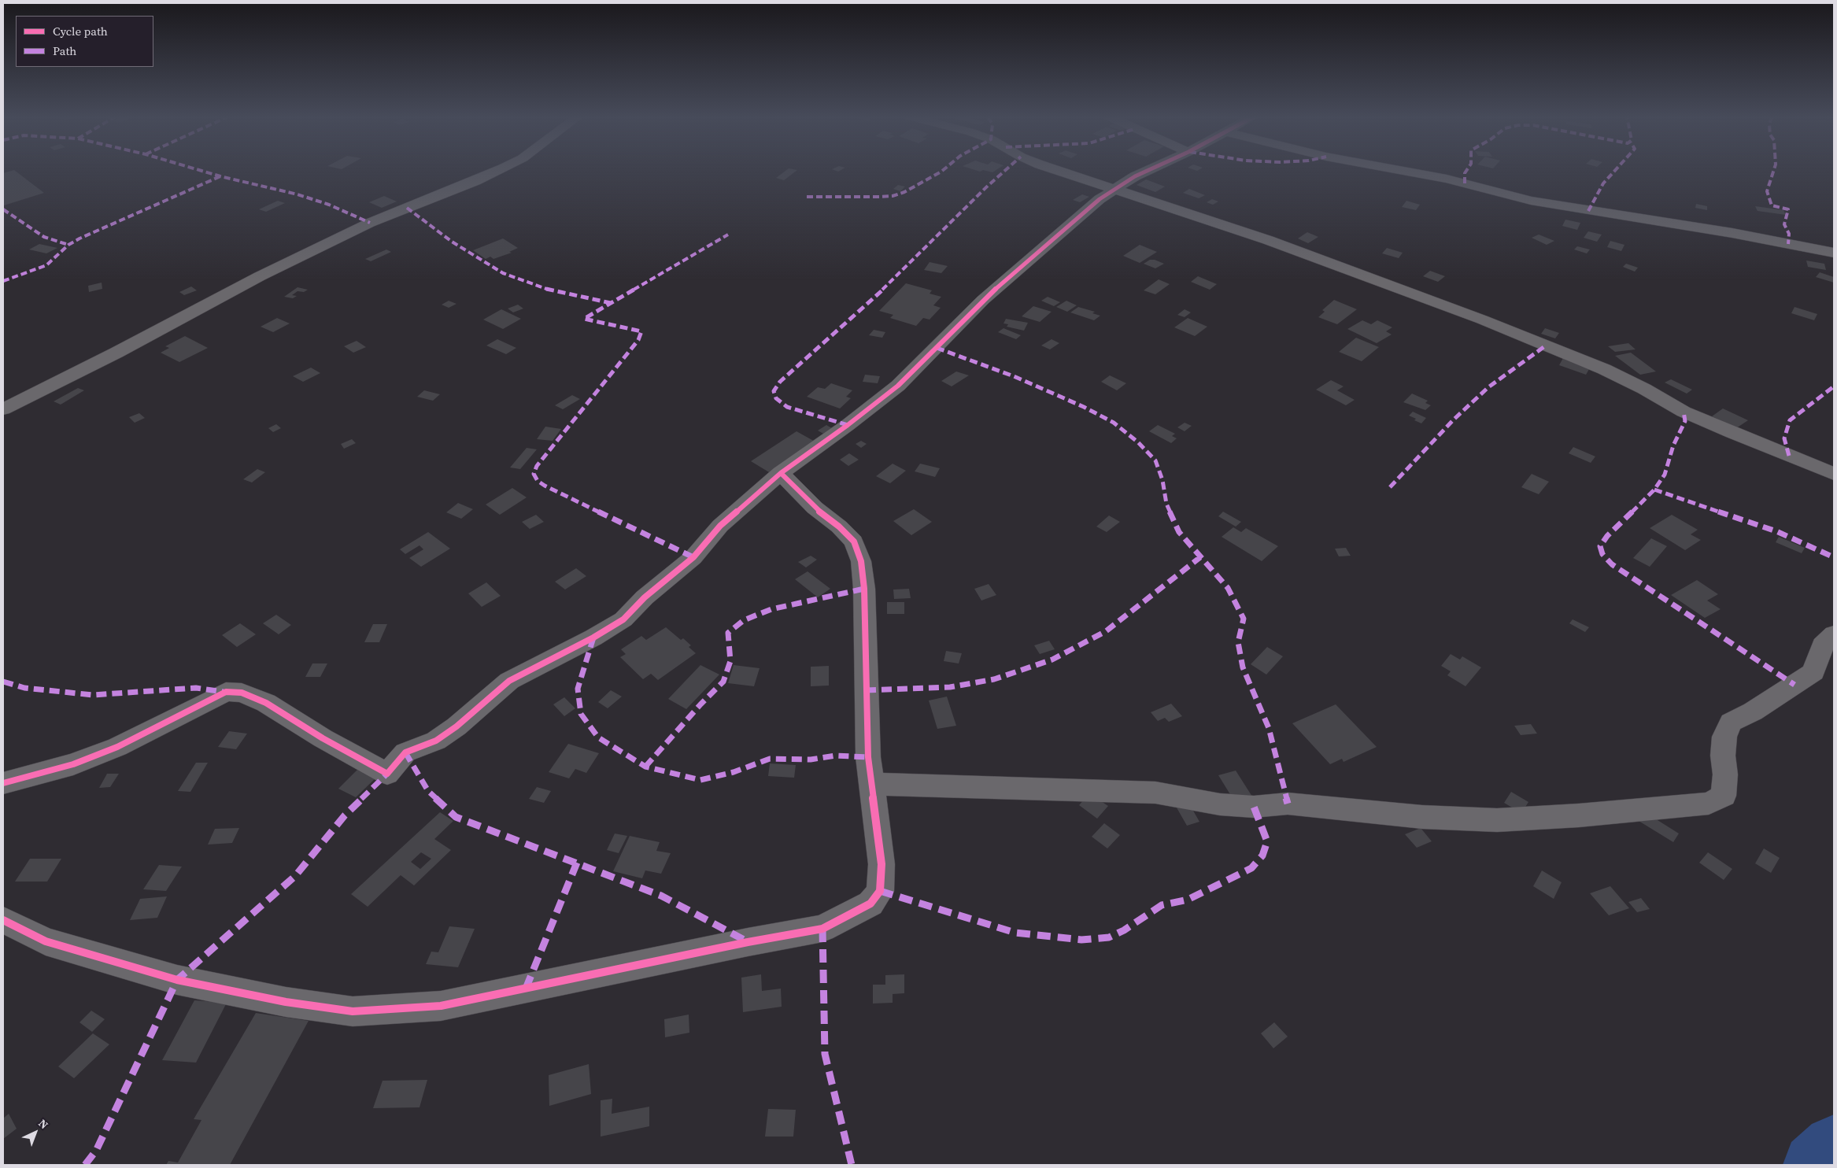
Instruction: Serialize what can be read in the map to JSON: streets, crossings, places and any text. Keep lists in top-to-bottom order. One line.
{"legend":["Cycle path","Path"],"north":"top right"}
